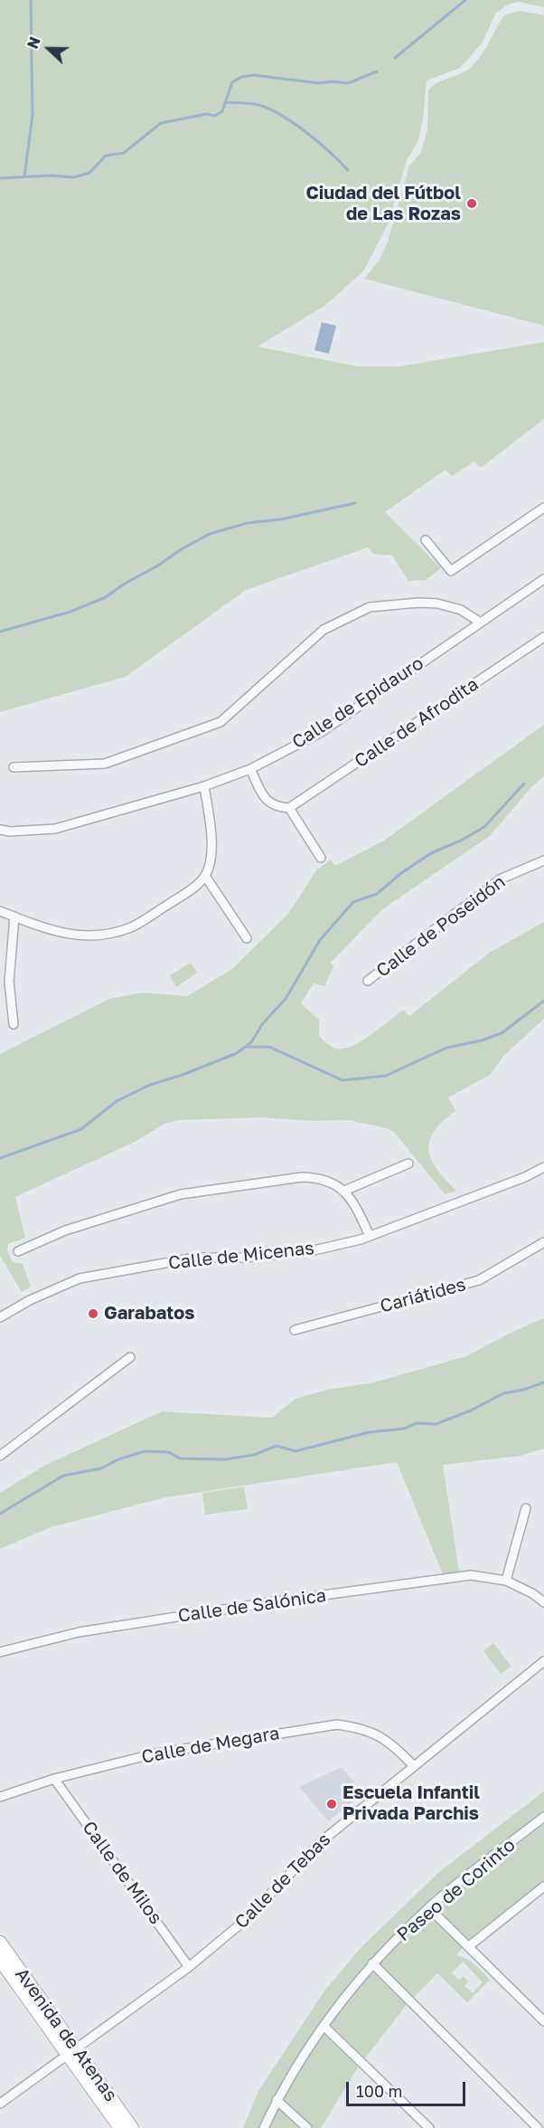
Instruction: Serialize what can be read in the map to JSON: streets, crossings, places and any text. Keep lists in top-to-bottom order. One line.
{"streets":{"main road":["Avenida de Atenas"],"street":["Calle de Epidauro","Calle de Afrodita","Calle de Poseidón","Calle de Micenas","Cariátides","Calle de Salónica","Calle de Megara","Calle de Milos","Calle de Tebas","Paseo de Corinto"]},"crossings":[["Calle de Megara","Calle de Milos"],["Calle de Megara","Calle de Tebas"],["Calle de Milos","Calle de Tebas"],["Calle de Tebas","Avenida de Atenas"]],"places":["Ciudad del Fútbol de Las Rozas","Garabatos","Escuela Infantil Privada Parchis"],"scale_bar":"100 m","north":"left"}
